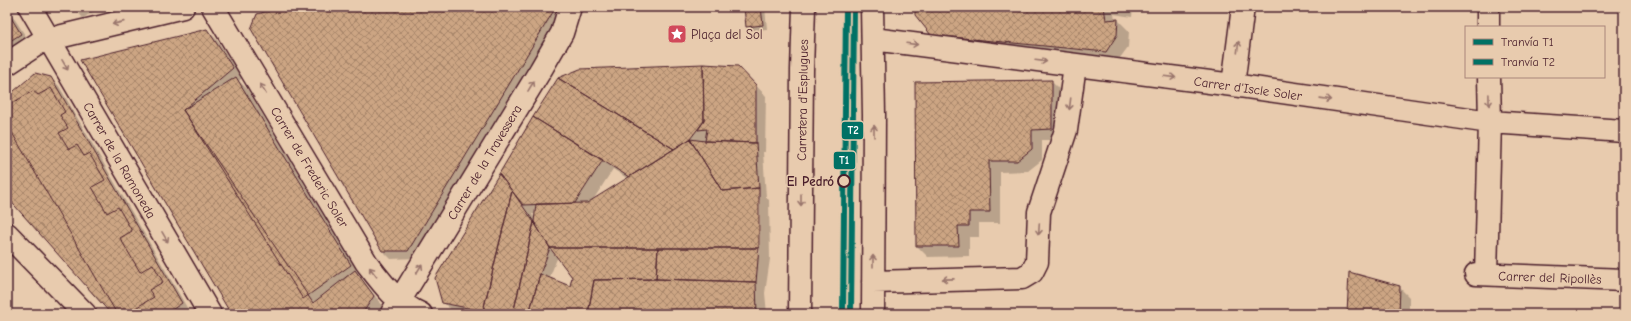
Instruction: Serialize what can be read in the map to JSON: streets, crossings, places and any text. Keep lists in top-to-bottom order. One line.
{"streets":{"street":["Carrer d'Iscle Soler","Carretera d'Esplugues","Carrer de la Ramoneda","Carrer de la Travessera","Carrer de Frederic Soler","Carrer del Ripollès"]},"crossings":[["Carrer d'Iscle Soler","Carrer del Ripollès"],["Carrer de la Travessera","Carrer de Frederic Soler"]],"one_way":["Carrer d'Iscle Soler","Carrer de la Travessera","Carrer de Frederic Soler"],"places":{"place":["Plaça del Sol"],"other":["El Pedró"]},"lines":["tram line T1","tram line T2"],"legend":["Tranvía T1","Tranvía T2"]}
